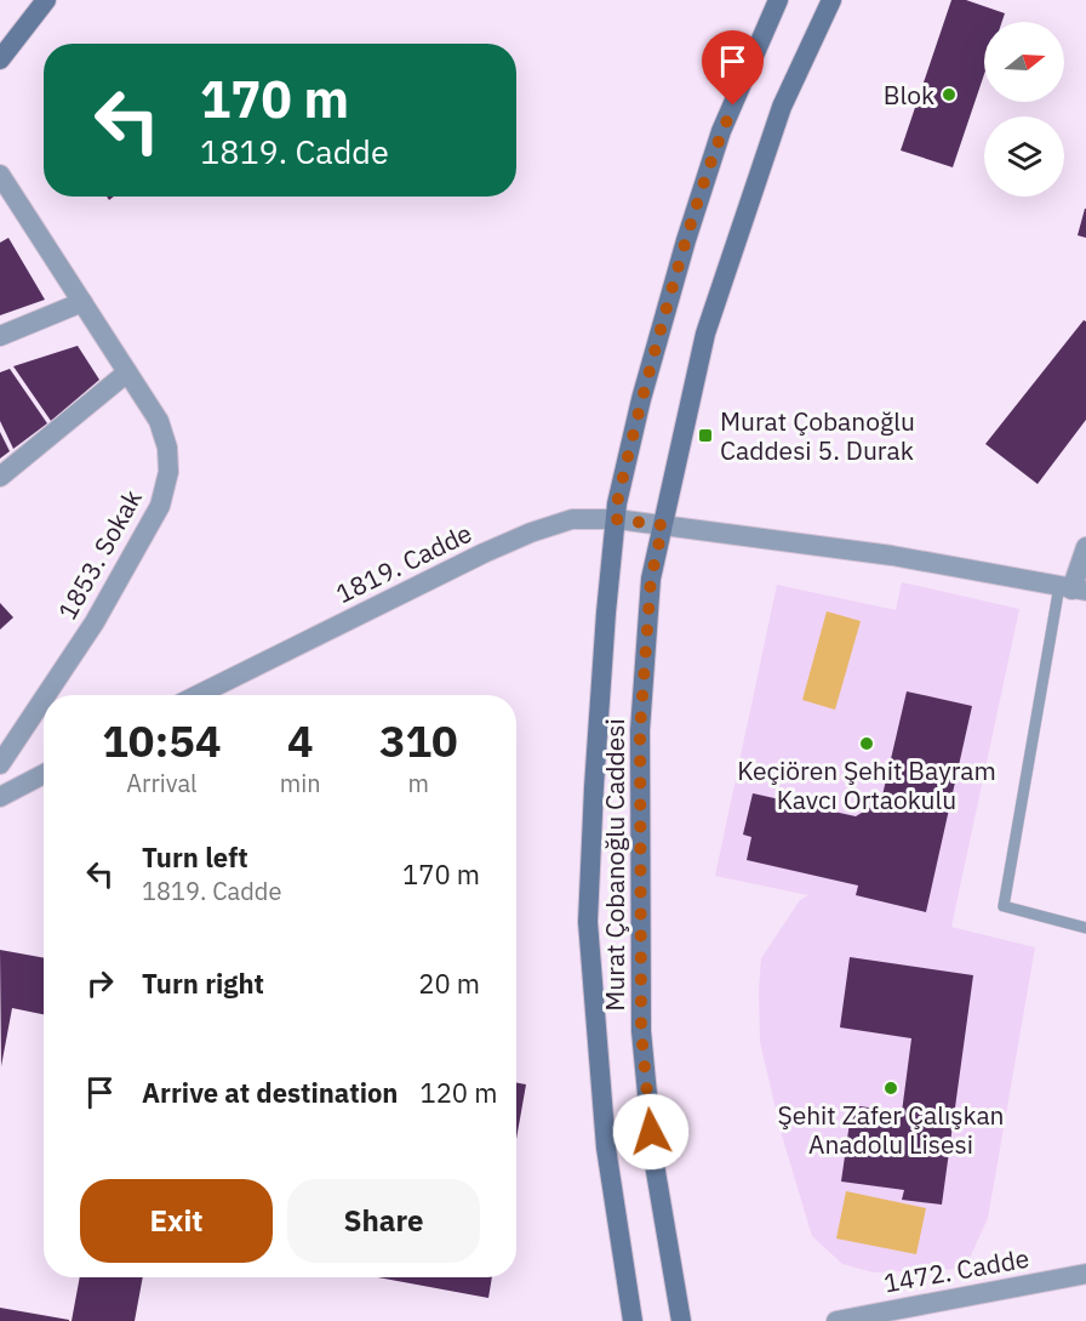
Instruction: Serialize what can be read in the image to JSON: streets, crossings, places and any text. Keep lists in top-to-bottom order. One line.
{"streets":{"main road":["Murat Çobanoğlu Caddesi"],"street":["1853. Sokak","1819. Cadde","1472. Cadde"]},"crossings":[["1819. Cadde","Murat Çobanoğlu Caddesi"]],"places":{"other":["Blok","Keçiören Şehit Bayram Kavcı Ortaokulu","Şehit Zafer Çalışkan Anadolu Lisesi"],"transit":["Murat Çobanoğlu Caddesi 5. Durak"]},"north":"right","page":{"turn":["170 m","1819. Cadde"],"eta":["10:54","Arrival","4","min","310","m"],"list":[{"name":"Turn left","note":"1819. Cadde","value":"170 m"},{"name":"Turn right","value":"20 m"},{"name":"Arrive at destination","value":"120 m"}],"buttons":["Exit","Share"]}}
